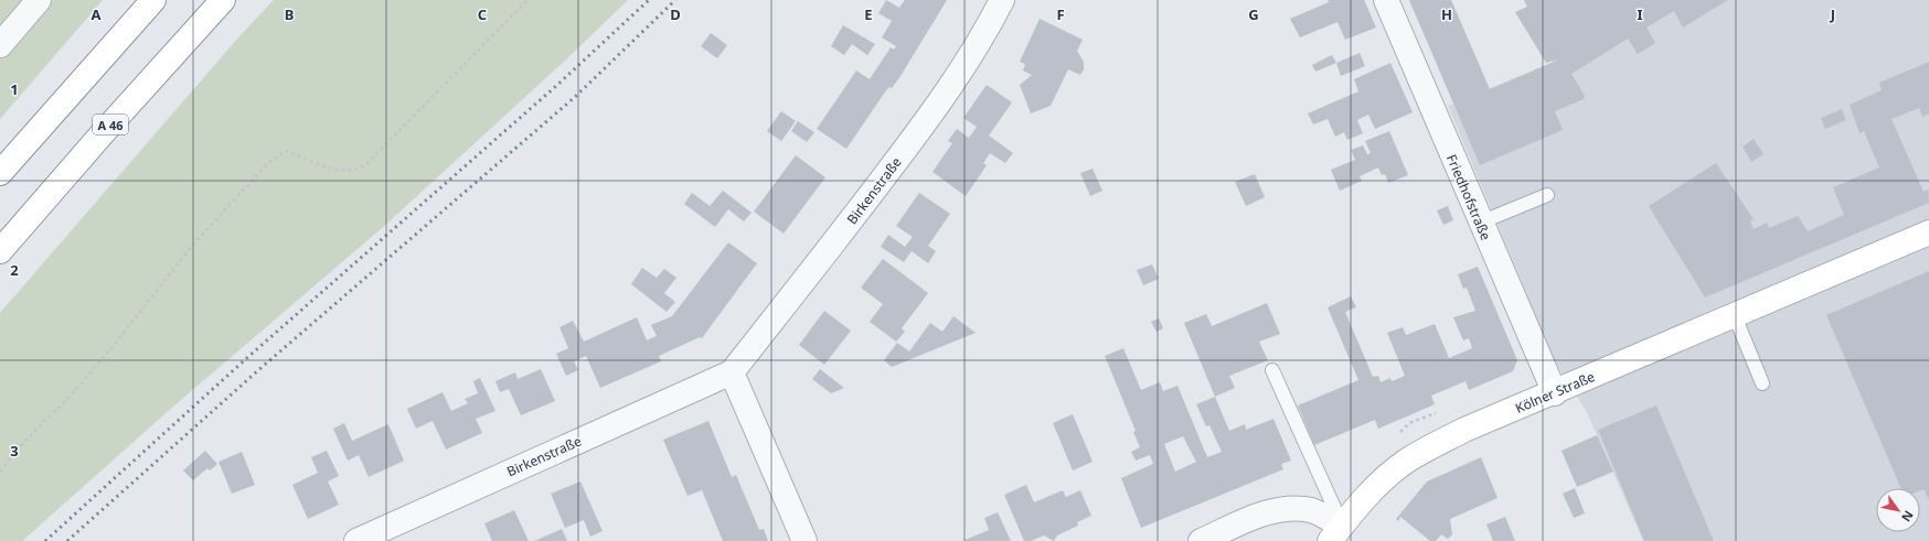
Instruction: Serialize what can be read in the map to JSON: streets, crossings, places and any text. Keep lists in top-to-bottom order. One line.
{"streets":{"main road":["A 46","Kölner Straße"],"street":["Birkenstraße","Friedhofstraße"]},"crossings":[["Friedhofstraße","Kölner Straße"]],"north":"bottom right","grid":{"columns":["A","B","C","D","E","F","G","H","I","J"],"rows":["1","2","3"]}}
